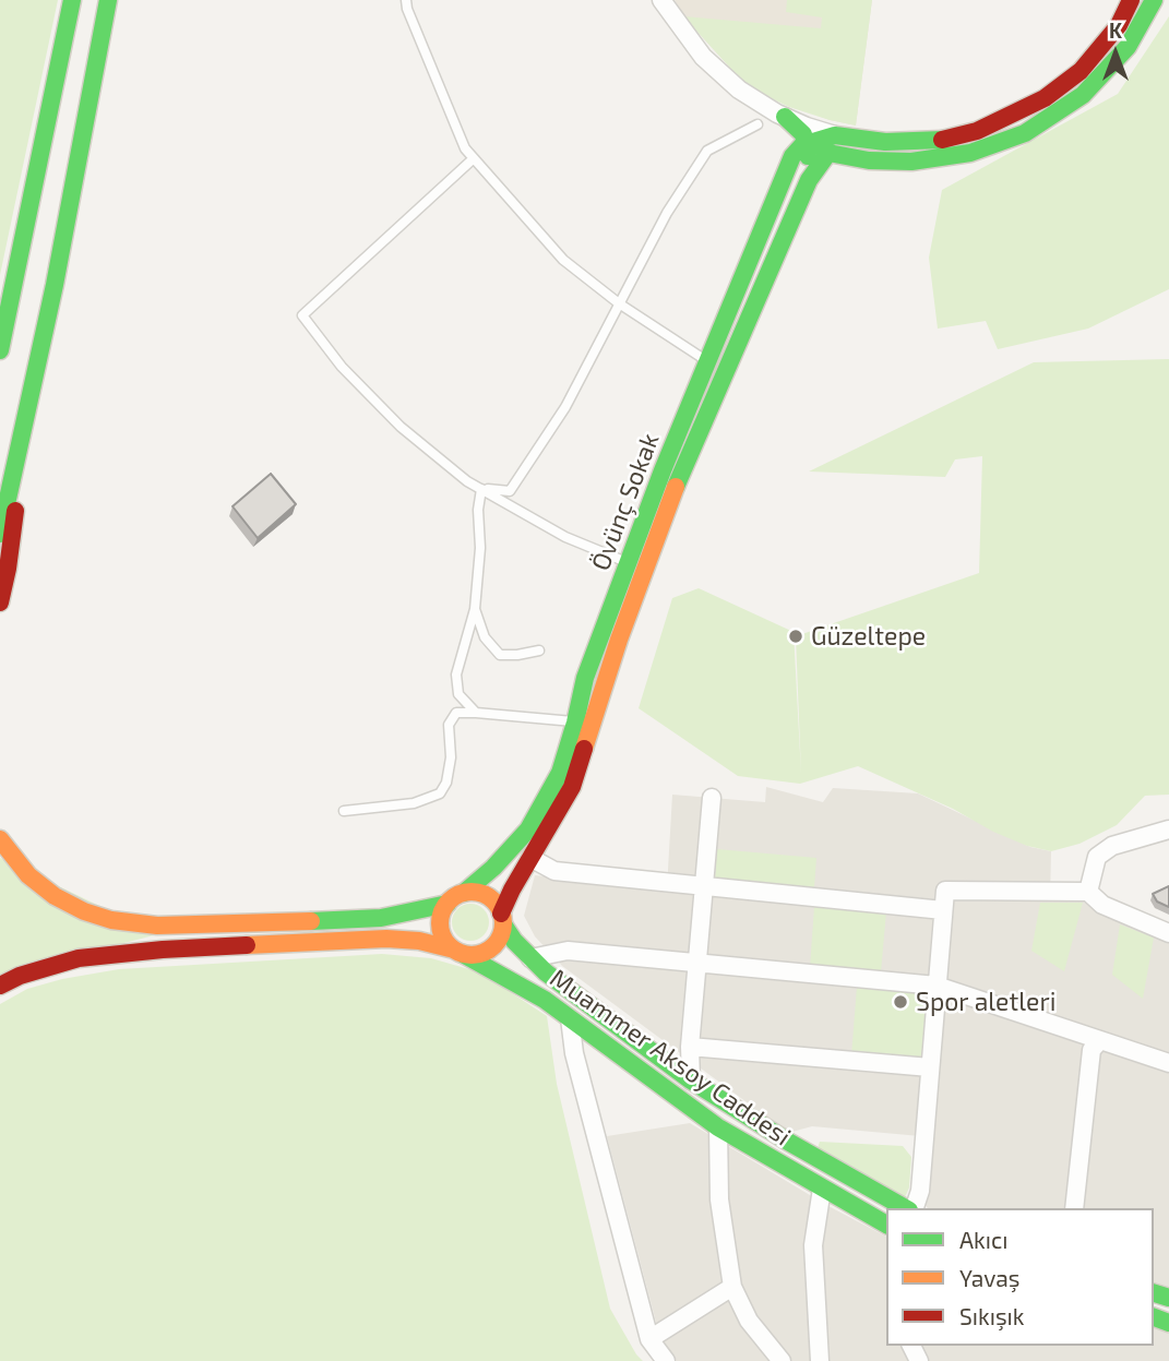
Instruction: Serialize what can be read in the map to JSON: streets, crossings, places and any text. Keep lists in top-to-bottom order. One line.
{"streets":{"main road":["Övünç Sokak","Muammer Aksoy Caddesi"]},"crossings":[["Övünç Sokak","Muammer Aksoy Caddesi"]],"places":["Güzeltepe","Spor aletleri"],"legend":["Akıcı","Yavaş","Sıkışık"],"north":"top"}
